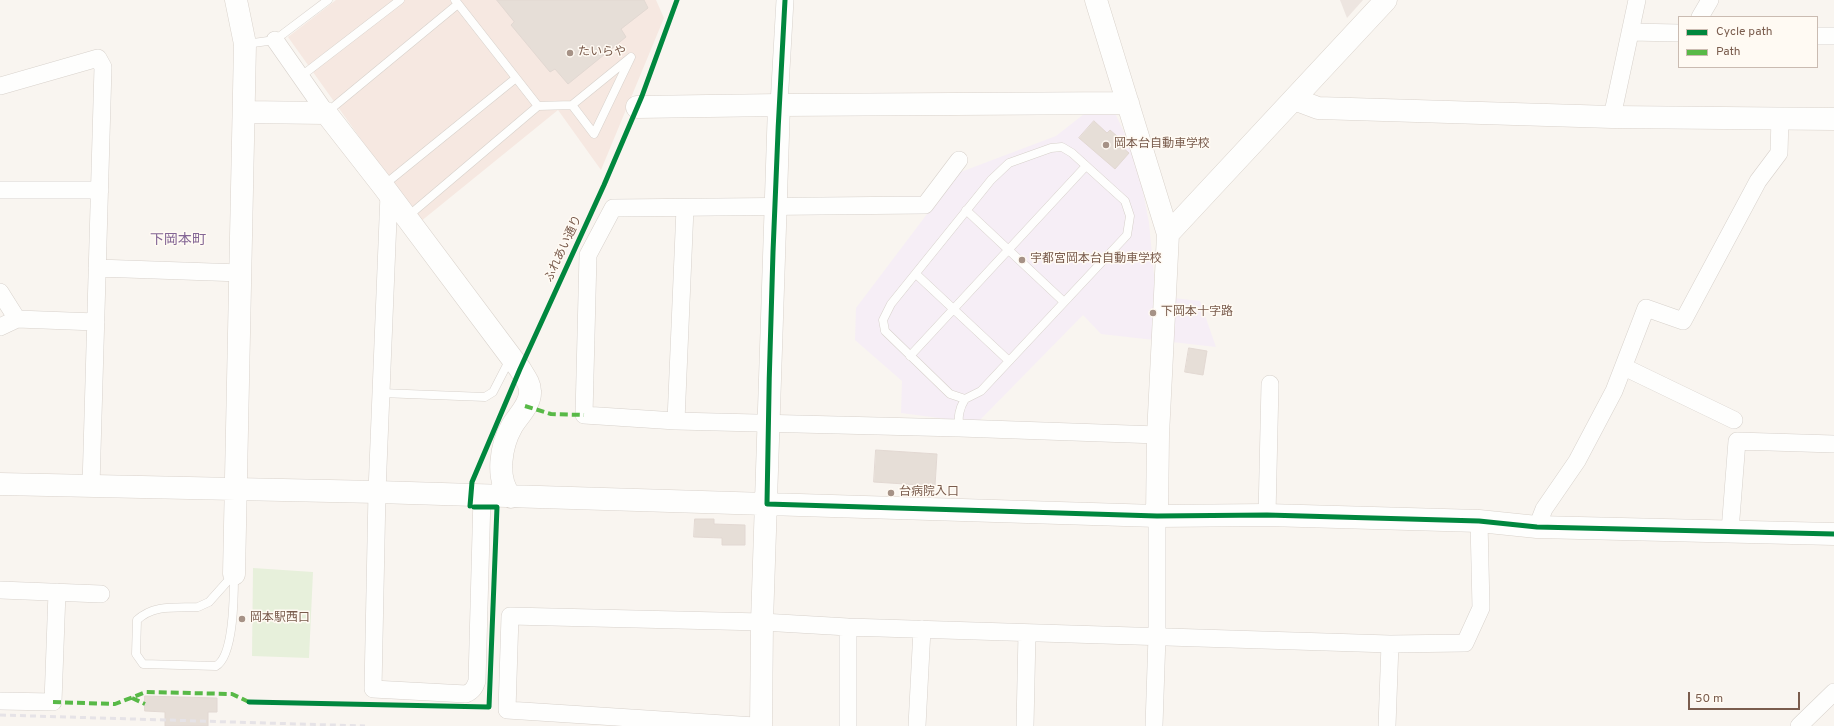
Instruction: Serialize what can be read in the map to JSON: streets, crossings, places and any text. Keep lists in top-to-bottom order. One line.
{"streets":{"cycle path":["ふれあい通り"]},"districts":["下岡本町"],"places":["たいらや","岡本台自動車学校","宇都宮岡本台自動車学校","下岡本十字路","台病院入口","岡本駅西口"],"legend":["Cycle path","Path"],"scale_bar":"50 m"}
